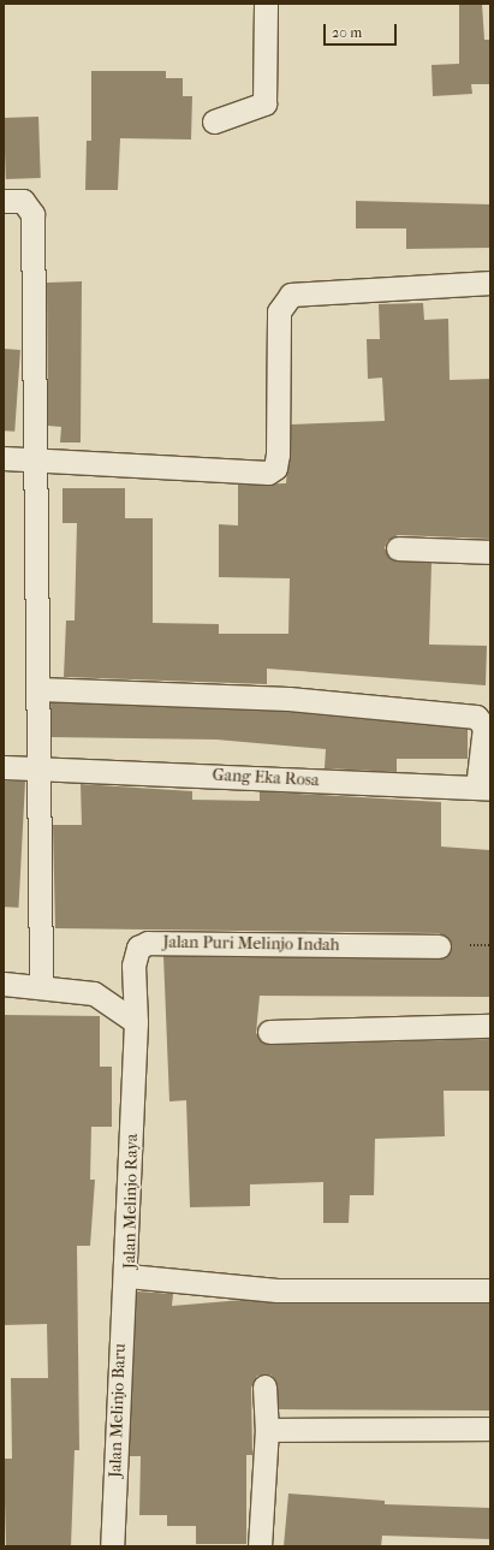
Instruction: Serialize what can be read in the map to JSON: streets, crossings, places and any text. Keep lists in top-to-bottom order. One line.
{"streets":{"street":["Gang Eka Rosa","Jalan Puri Melinjo Indah","Jalan Melinjo Raya","Jalan Melinjo Baru"]},"crossings":[["Jalan Puri Melinjo Indah","Jalan Melinjo Raya"],["Jalan Melinjo Raya","Jalan Melinjo Baru"]],"scale_bar":"20 m"}
